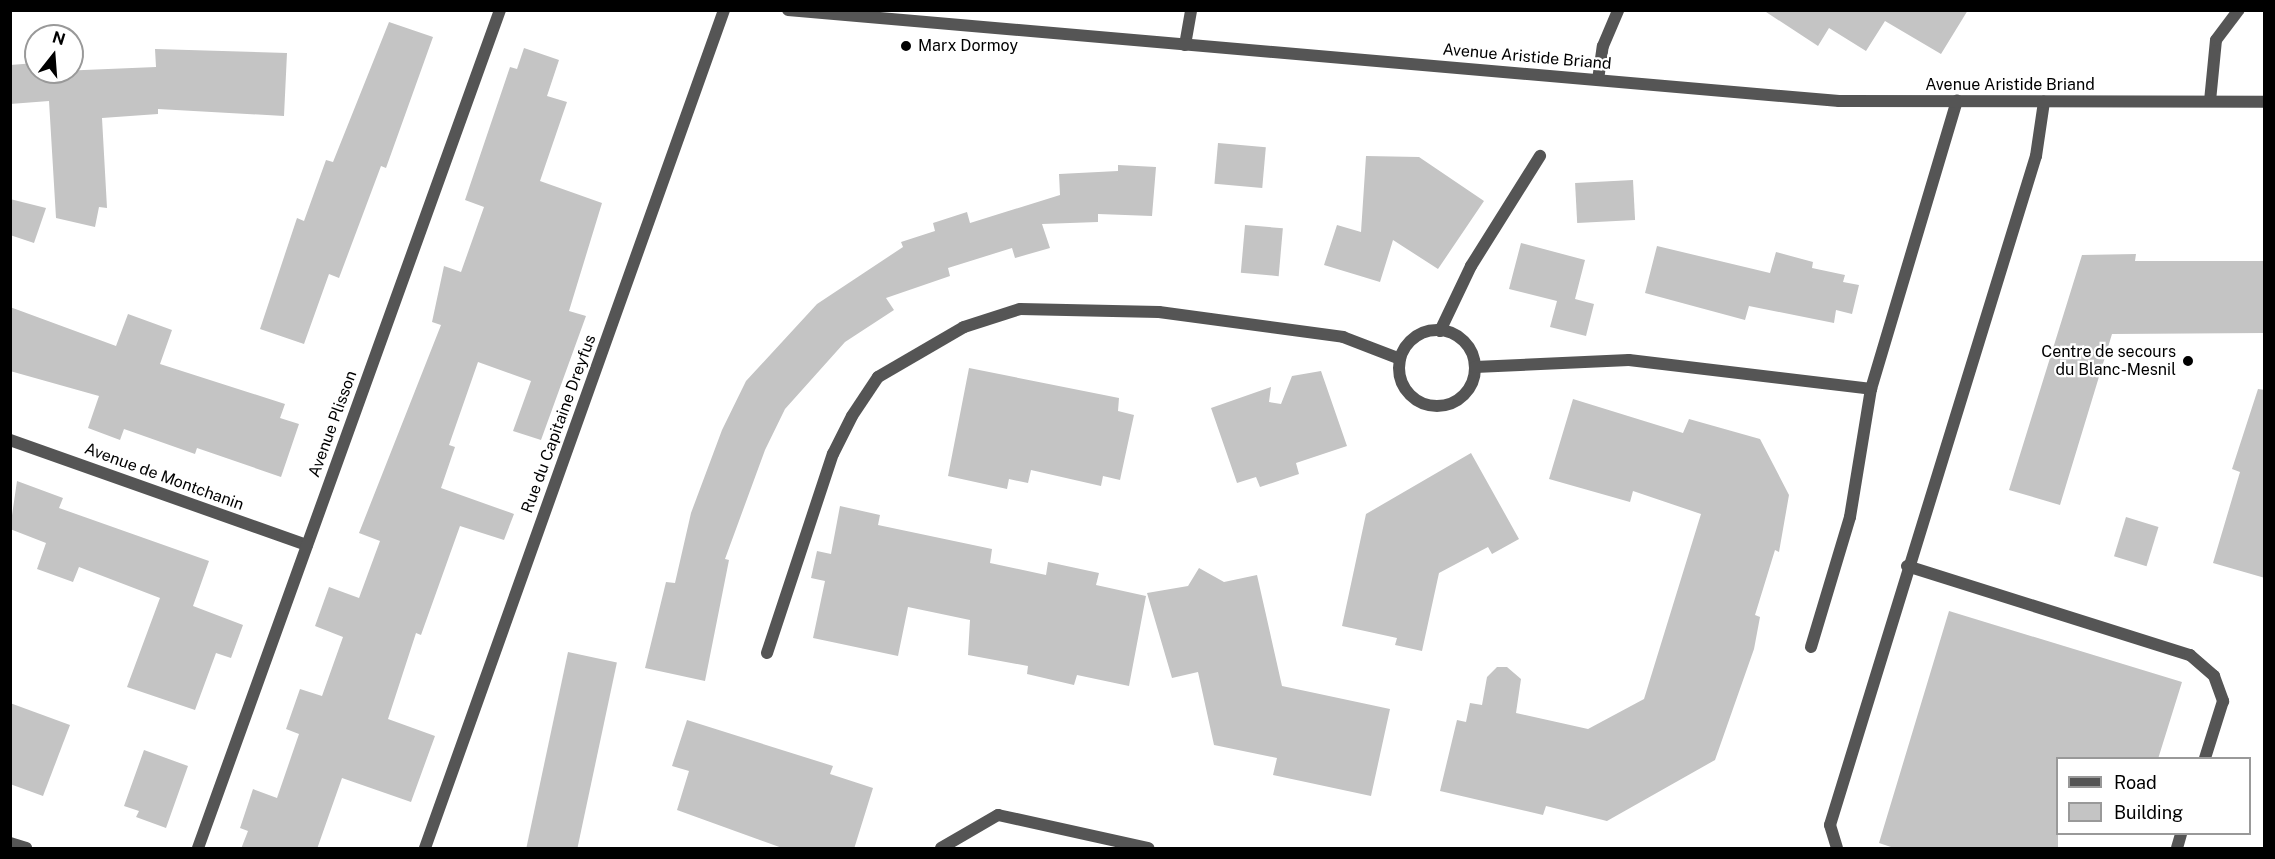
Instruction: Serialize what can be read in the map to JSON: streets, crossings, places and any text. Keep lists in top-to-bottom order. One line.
{"streets":{"street":["Avenue Aristide Briand","Avenue Plisson","Rue du Capitaine Dreyfus","Avenue de Montchanin"]},"crossings":[["Avenue Plisson","Avenue de Montchanin"]],"places":["Marx Dormoy","Centre de secours du Blanc-Mesnil"],"legend":["Road","Building"],"north":"top"}
